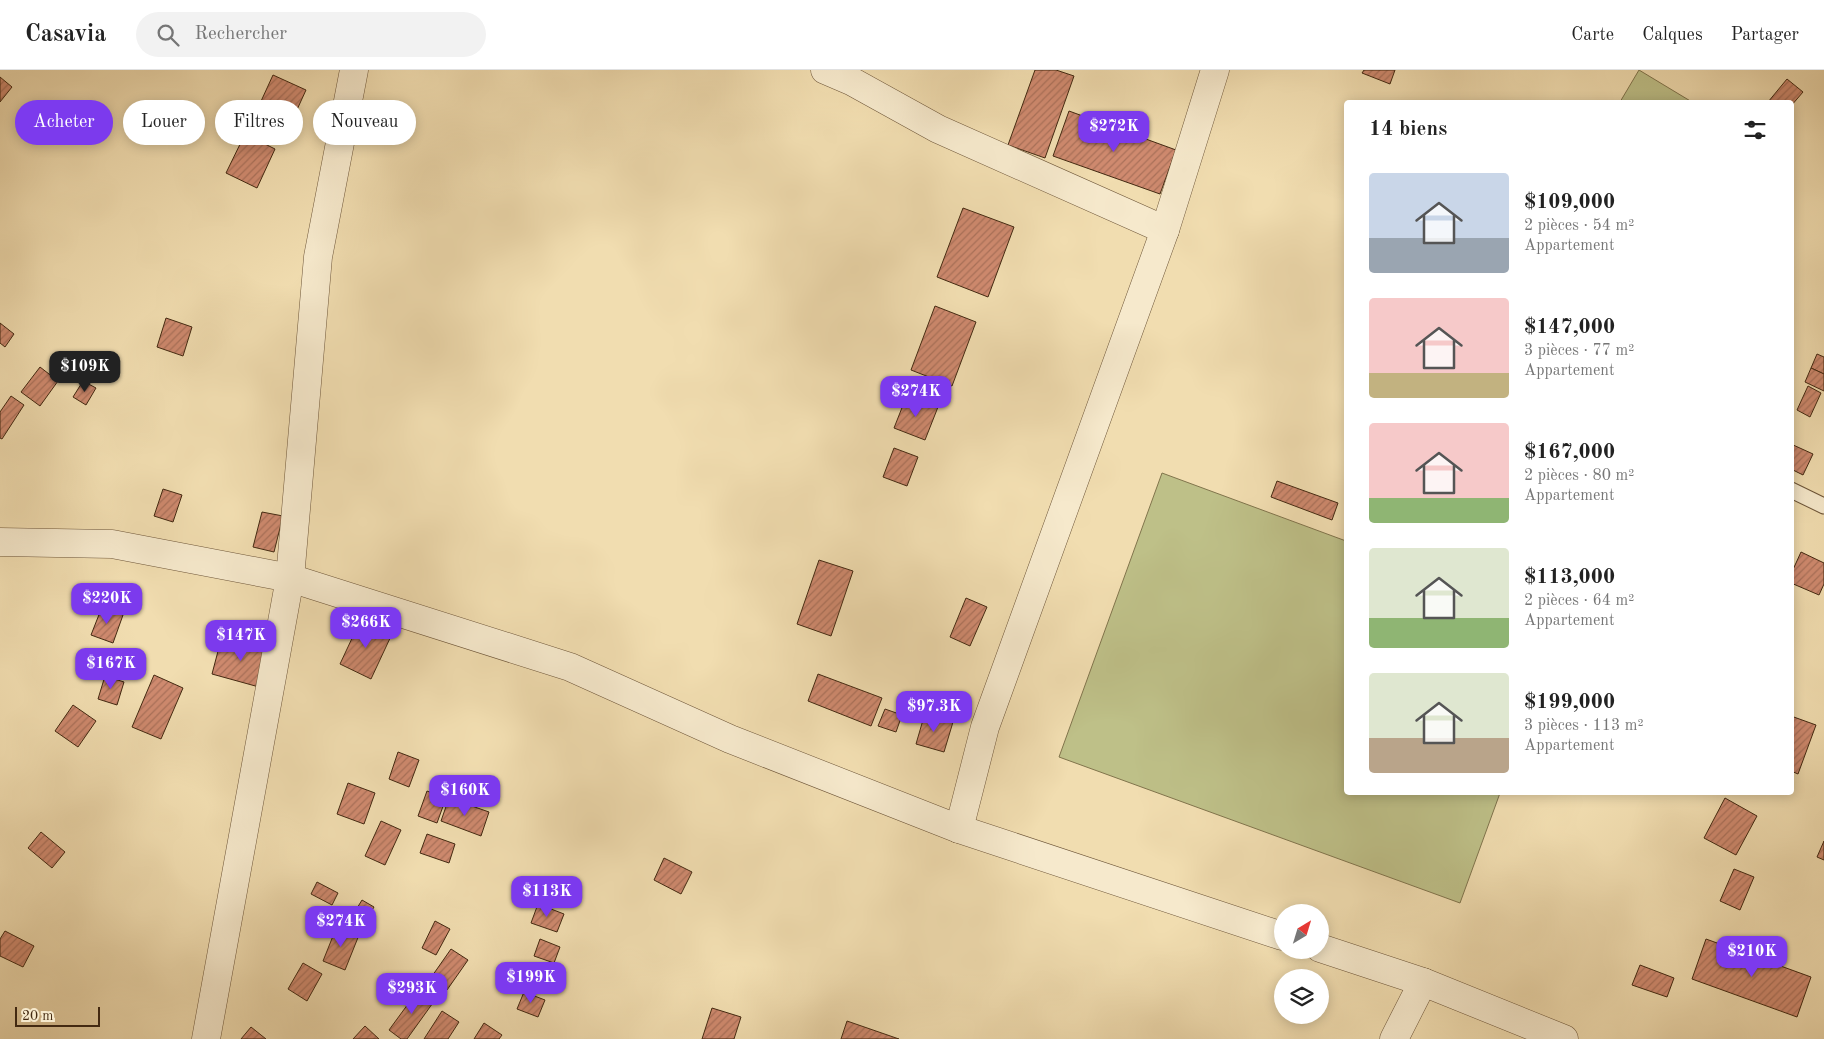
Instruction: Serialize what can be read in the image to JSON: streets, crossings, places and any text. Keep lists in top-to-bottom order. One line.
{"scale_bar":"20 m","north":"top right","page":{"header":"Casavia","search":"Rechercher","nav":["Carte","Calques","Partager"],"chip":["Acheter","Louer","Filtres","Nouveau"],"heading":"14 biens","price":["$272K","$109K","$274K","$220K","$266K","$147K","$167K","$97.3K","$160K","$113K","$274K","$210K","$199K","$293K"],"list":[{"name":"$109,000","note":"2 pièces · 54 m² · Appartement"},{"name":"$147,000","note":"3 pièces · 77 m² · Appartement"},{"name":"$167,000","note":"2 pièces · 80 m² · Appartement"},{"name":"$113,000","note":"2 pièces · 64 m² · Appartement"},{"name":"$199,000","note":"3 pièces · 113 m² · Appartement"}],"scale":"20 m"}}
